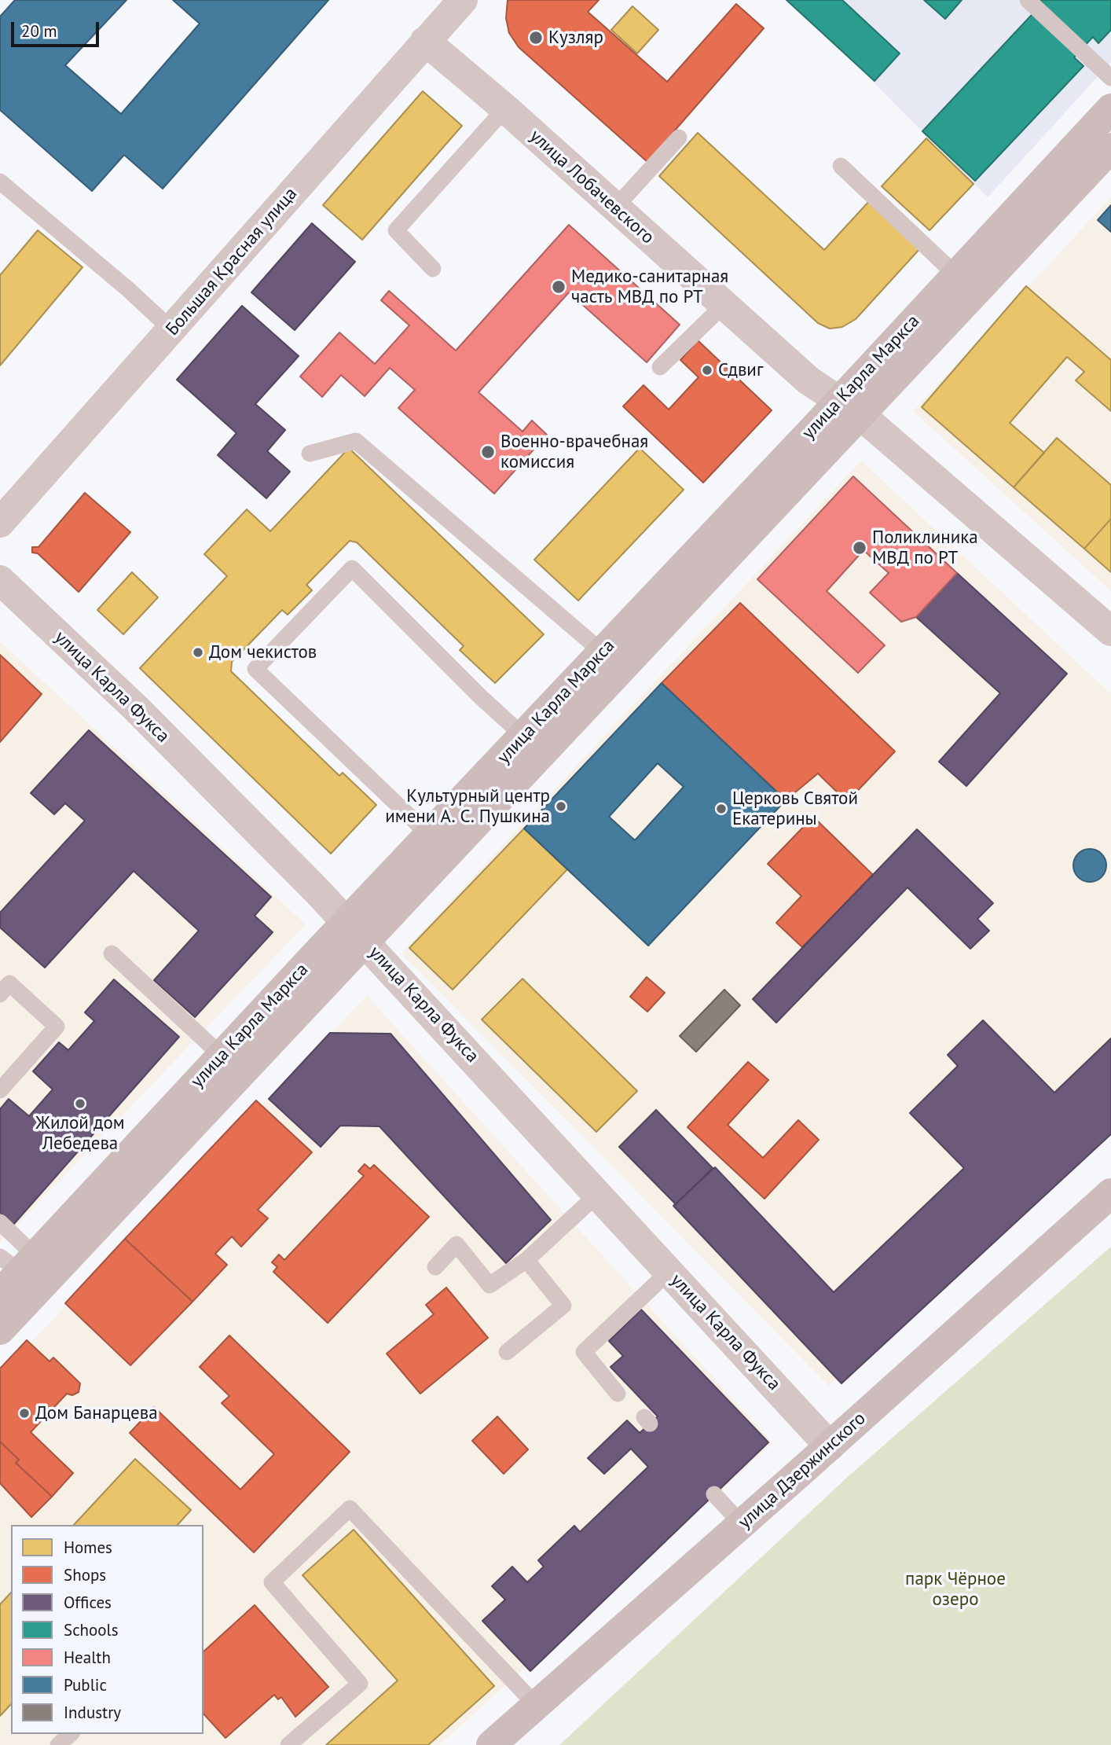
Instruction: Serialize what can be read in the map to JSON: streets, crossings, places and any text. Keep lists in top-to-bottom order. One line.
{"streets":{"main road":["улица Карла Маркса","улица Дзержинского"],"street":["улица Лобачевского","Большая Красная улица","улица Карла Фукса"]},"crossings":[["улица Лобачевского","Большая Красная улица"],["улица Лобачевского","улица Карла Маркса"],["улица Карла Маркса","улица Карла Фукса"],["улица Карла Фукса","улица Дзержинского"]],"parks":["парк Чёрное озеро"],"places":["Кузляр","Медико-санитарная часть МВД по РТ","Сдвиг","Военно-врачебная комиссия","Поликлиника МВД по РТ","Дом чекистов","Культурный центр имени А. С. Пушкина","Церковь Святой Екатерины","Жилой дом Лебедева","Дом Банарцева"],"legend":["Homes","Shops","Offices","Schools","Health","Public","Industry"],"scale_bar":"20 m"}
